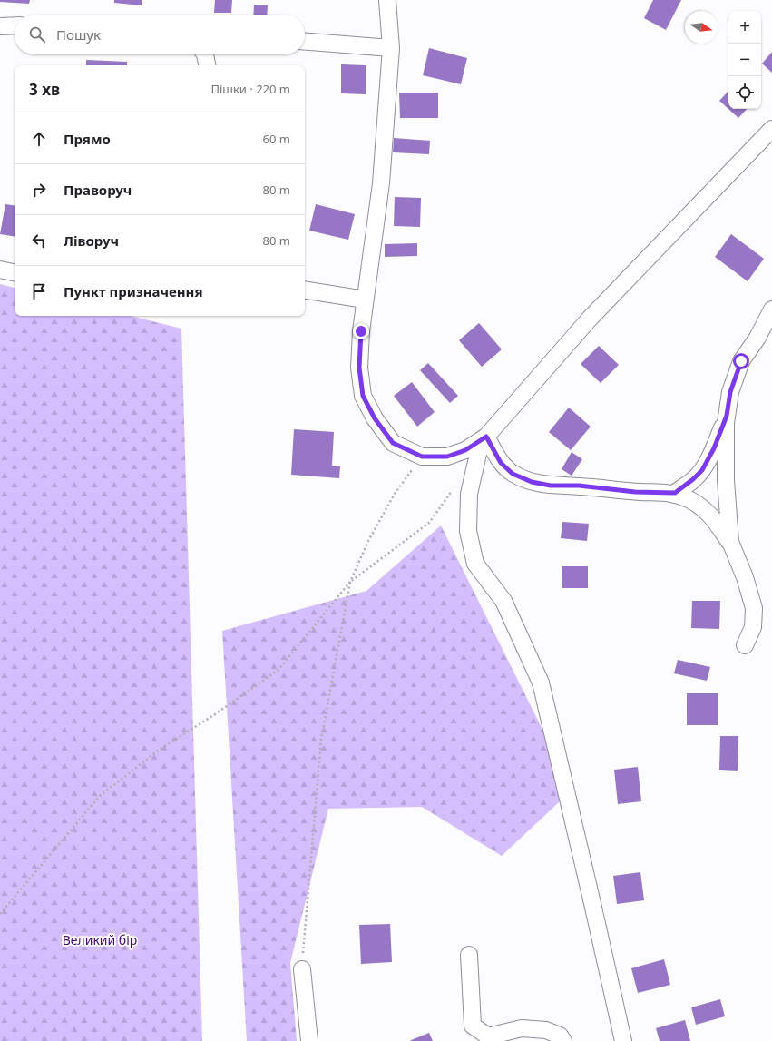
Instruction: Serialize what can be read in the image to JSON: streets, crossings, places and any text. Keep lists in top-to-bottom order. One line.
{"parks":["Великий бір"],"north":"right","page":{"map_buttons":["+","−"],"search":"Пошук","heading":["3 хв","Пішки · 220 m"],"list":[["Прямо","60 m"],["Праворуч","80 m"],["Ліворуч","80 m"],"Пункт призначення"]}}
